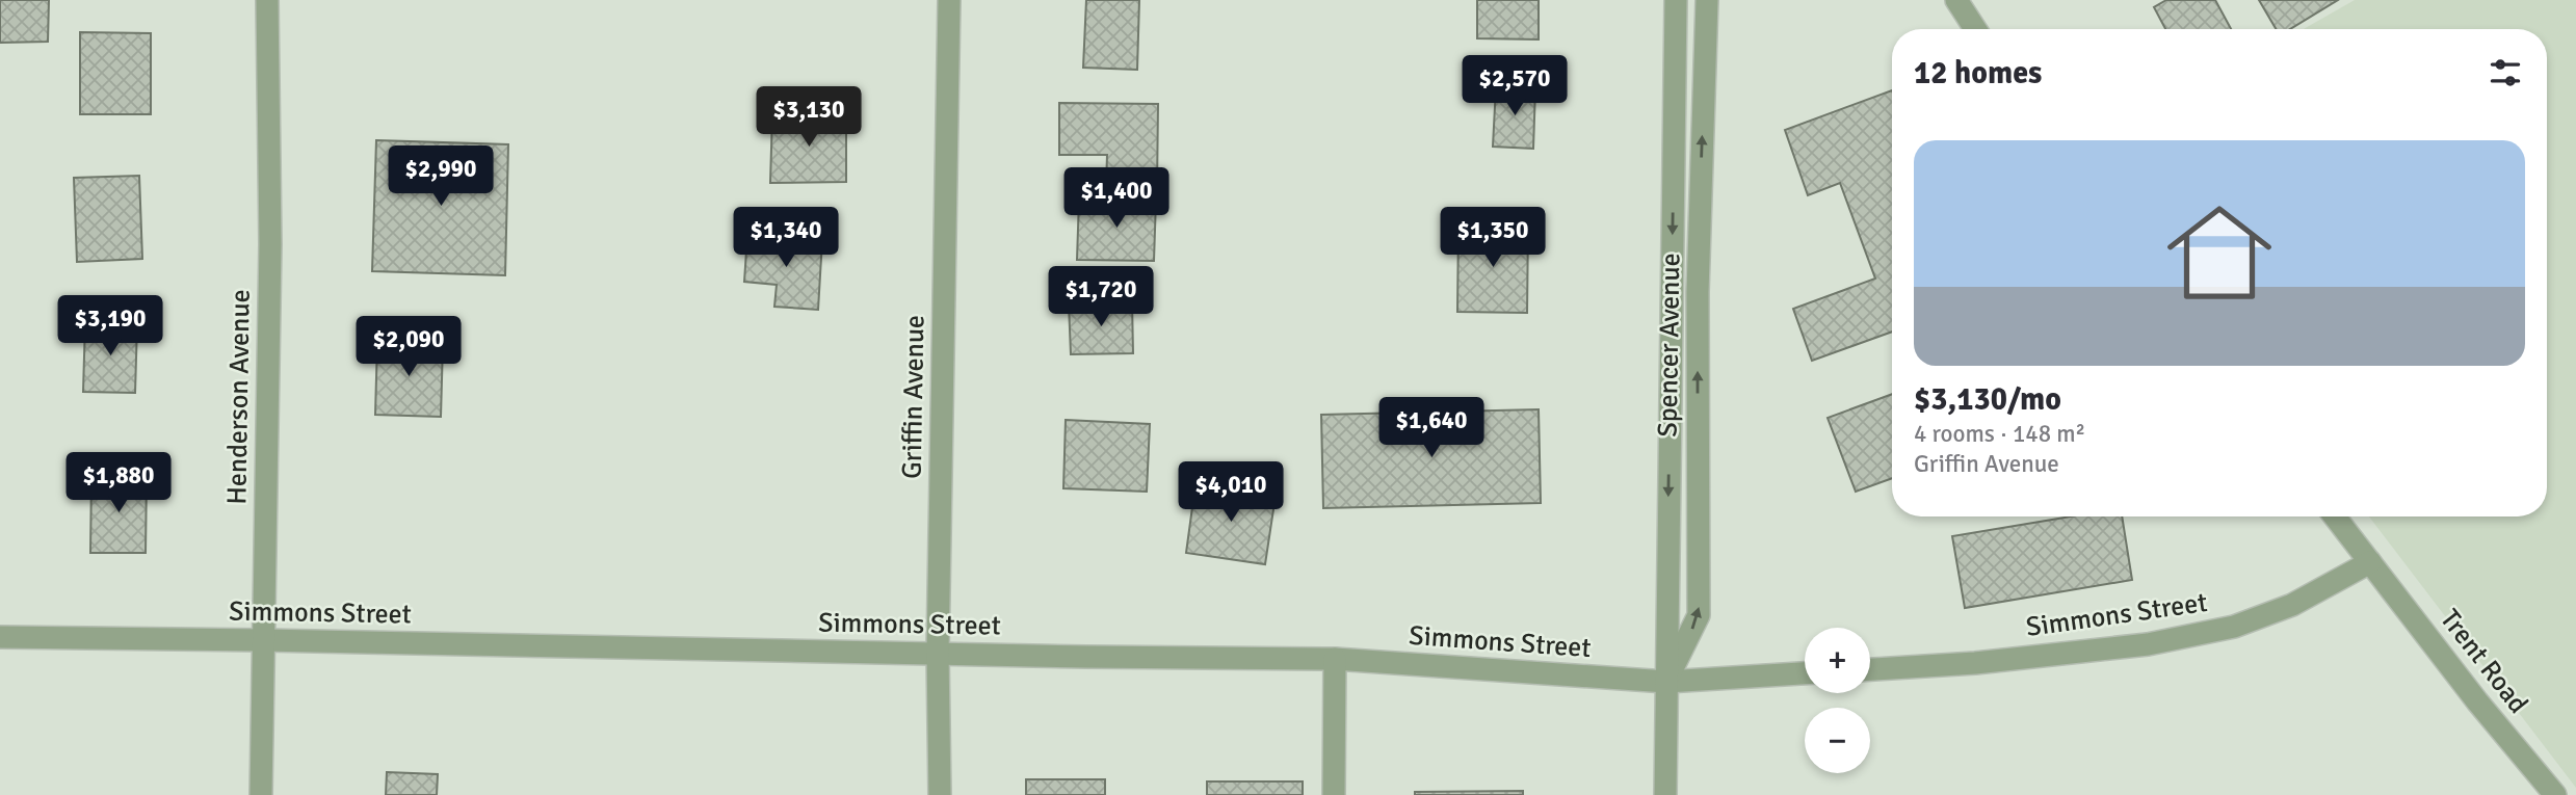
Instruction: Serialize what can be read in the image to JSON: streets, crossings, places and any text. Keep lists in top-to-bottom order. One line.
{"streets":{"street":["Spencer Avenue","Henderson Avenue","Griffin Avenue","Simmons Street","Trent Road"]},"crossings":[["Spencer Avenue","Simmons Street"],["Henderson Avenue","Simmons Street"],["Griffin Avenue","Simmons Street"],["Simmons Street","Trent Road"]],"page":{"heading":"12 homes","price":["$2,570","$3,130","$2,990","$1,400","$1,340","$1,350","$1,720","$3,190","$2,090","$1,640","$1,880","$4,010"],"list":[{"name":"$3,130/mo","note":"4 rooms · 148 m² · Griffin Avenue"}],"map_buttons":["+","−"]}}
